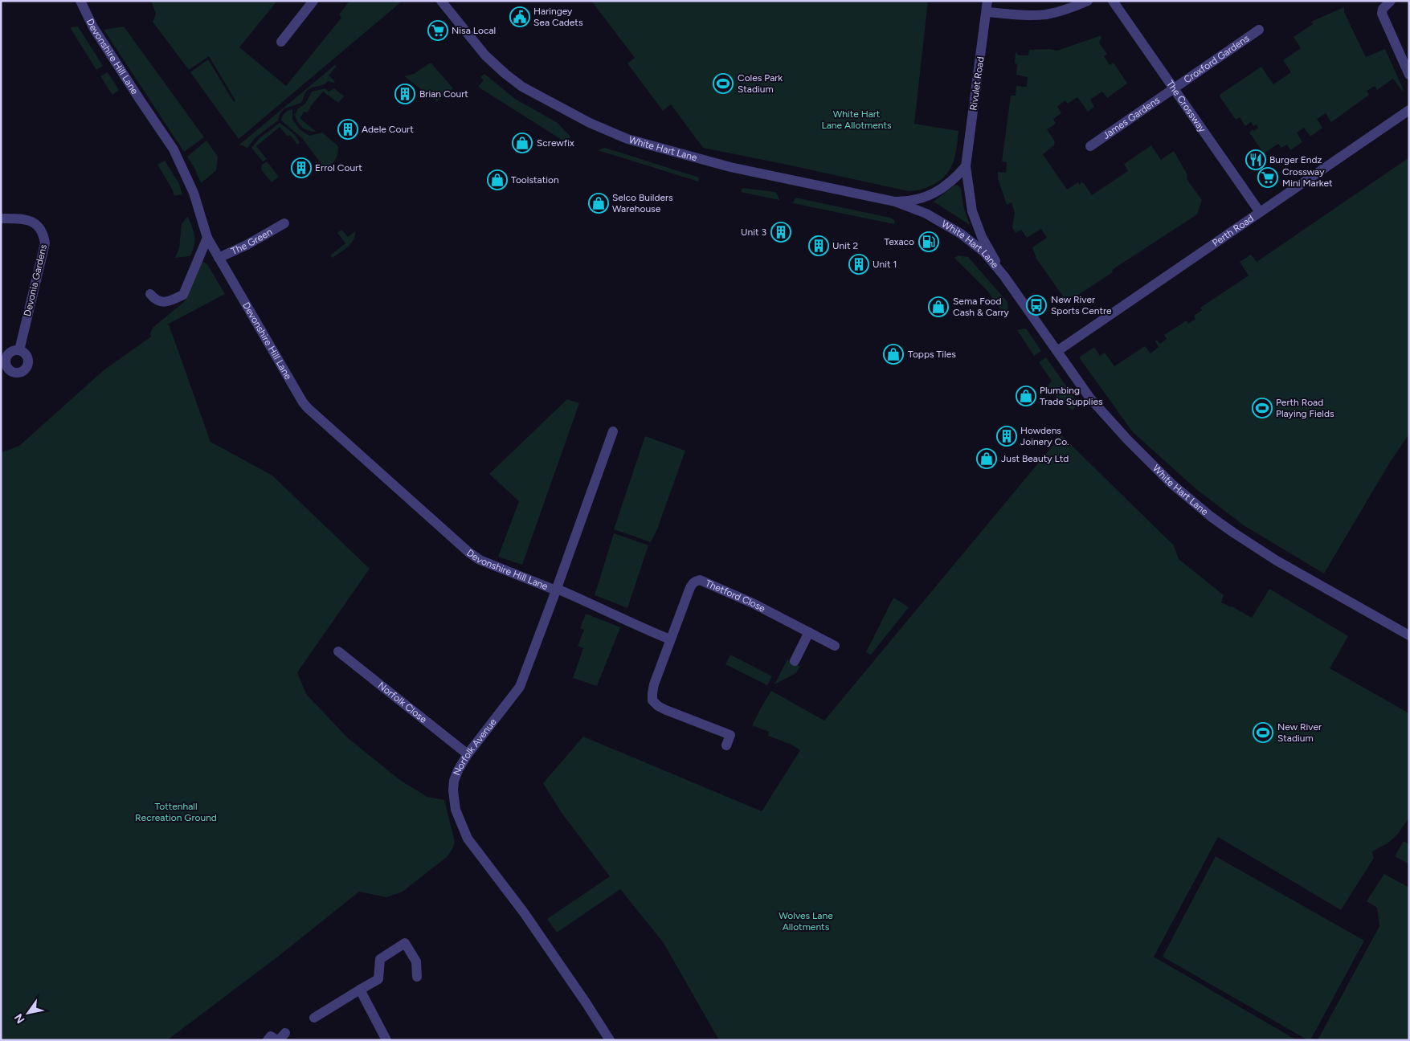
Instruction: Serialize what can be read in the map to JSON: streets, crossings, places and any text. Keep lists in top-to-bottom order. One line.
{"streets":{"street":["Devonshire Hill Lane","Croxford Gardens","Rivulet Road","The Crossway","James Gardens","White Hart Lane","Perth Road","The Green","Devonia Gardens","Thetford Close","Norfolk Close","Norfolk Avenue"]},"crossings":[["Devonshire Hill Lane","The Green"],["Devonshire Hill Lane","Norfolk Avenue"],["Croxford Gardens","The Crossway"],["Croxford Gardens","James Gardens"],["Rivulet Road","White Hart Lane"],["The Crossway","James Gardens"],["The Crossway","Perth Road"],["White Hart Lane","Perth Road"],["Norfolk Close","Norfolk Avenue"]],"parks":["White Hart Lane Allotments","Tottenhall Recreation Ground","Wolves Lane Allotments"],"places":{"public building":["Haringey Sea Cadets"],"supermarket":["Nisa Local","Crossway Mini Market"],"sports":["Coles Park Stadium","Perth Road Playing Fields","New River Stadium"],"building":["Brian Court","Adele Court","Errol Court","Unit 3","Unit 2","Unit 1","Howdens Joinery Co."],"shop":["Screwfix","Toolstation","Selco Builders Warehouse","Sema Food Cash & Carry","Topps Tiles","Plumbing Trade Supplies","Just Beauty Ltd"],"restaurant":["Burger Endz"],"fuel station":["Texaco"],"bus stop":["New River Sports Centre"]},"north":"bottom left"}
